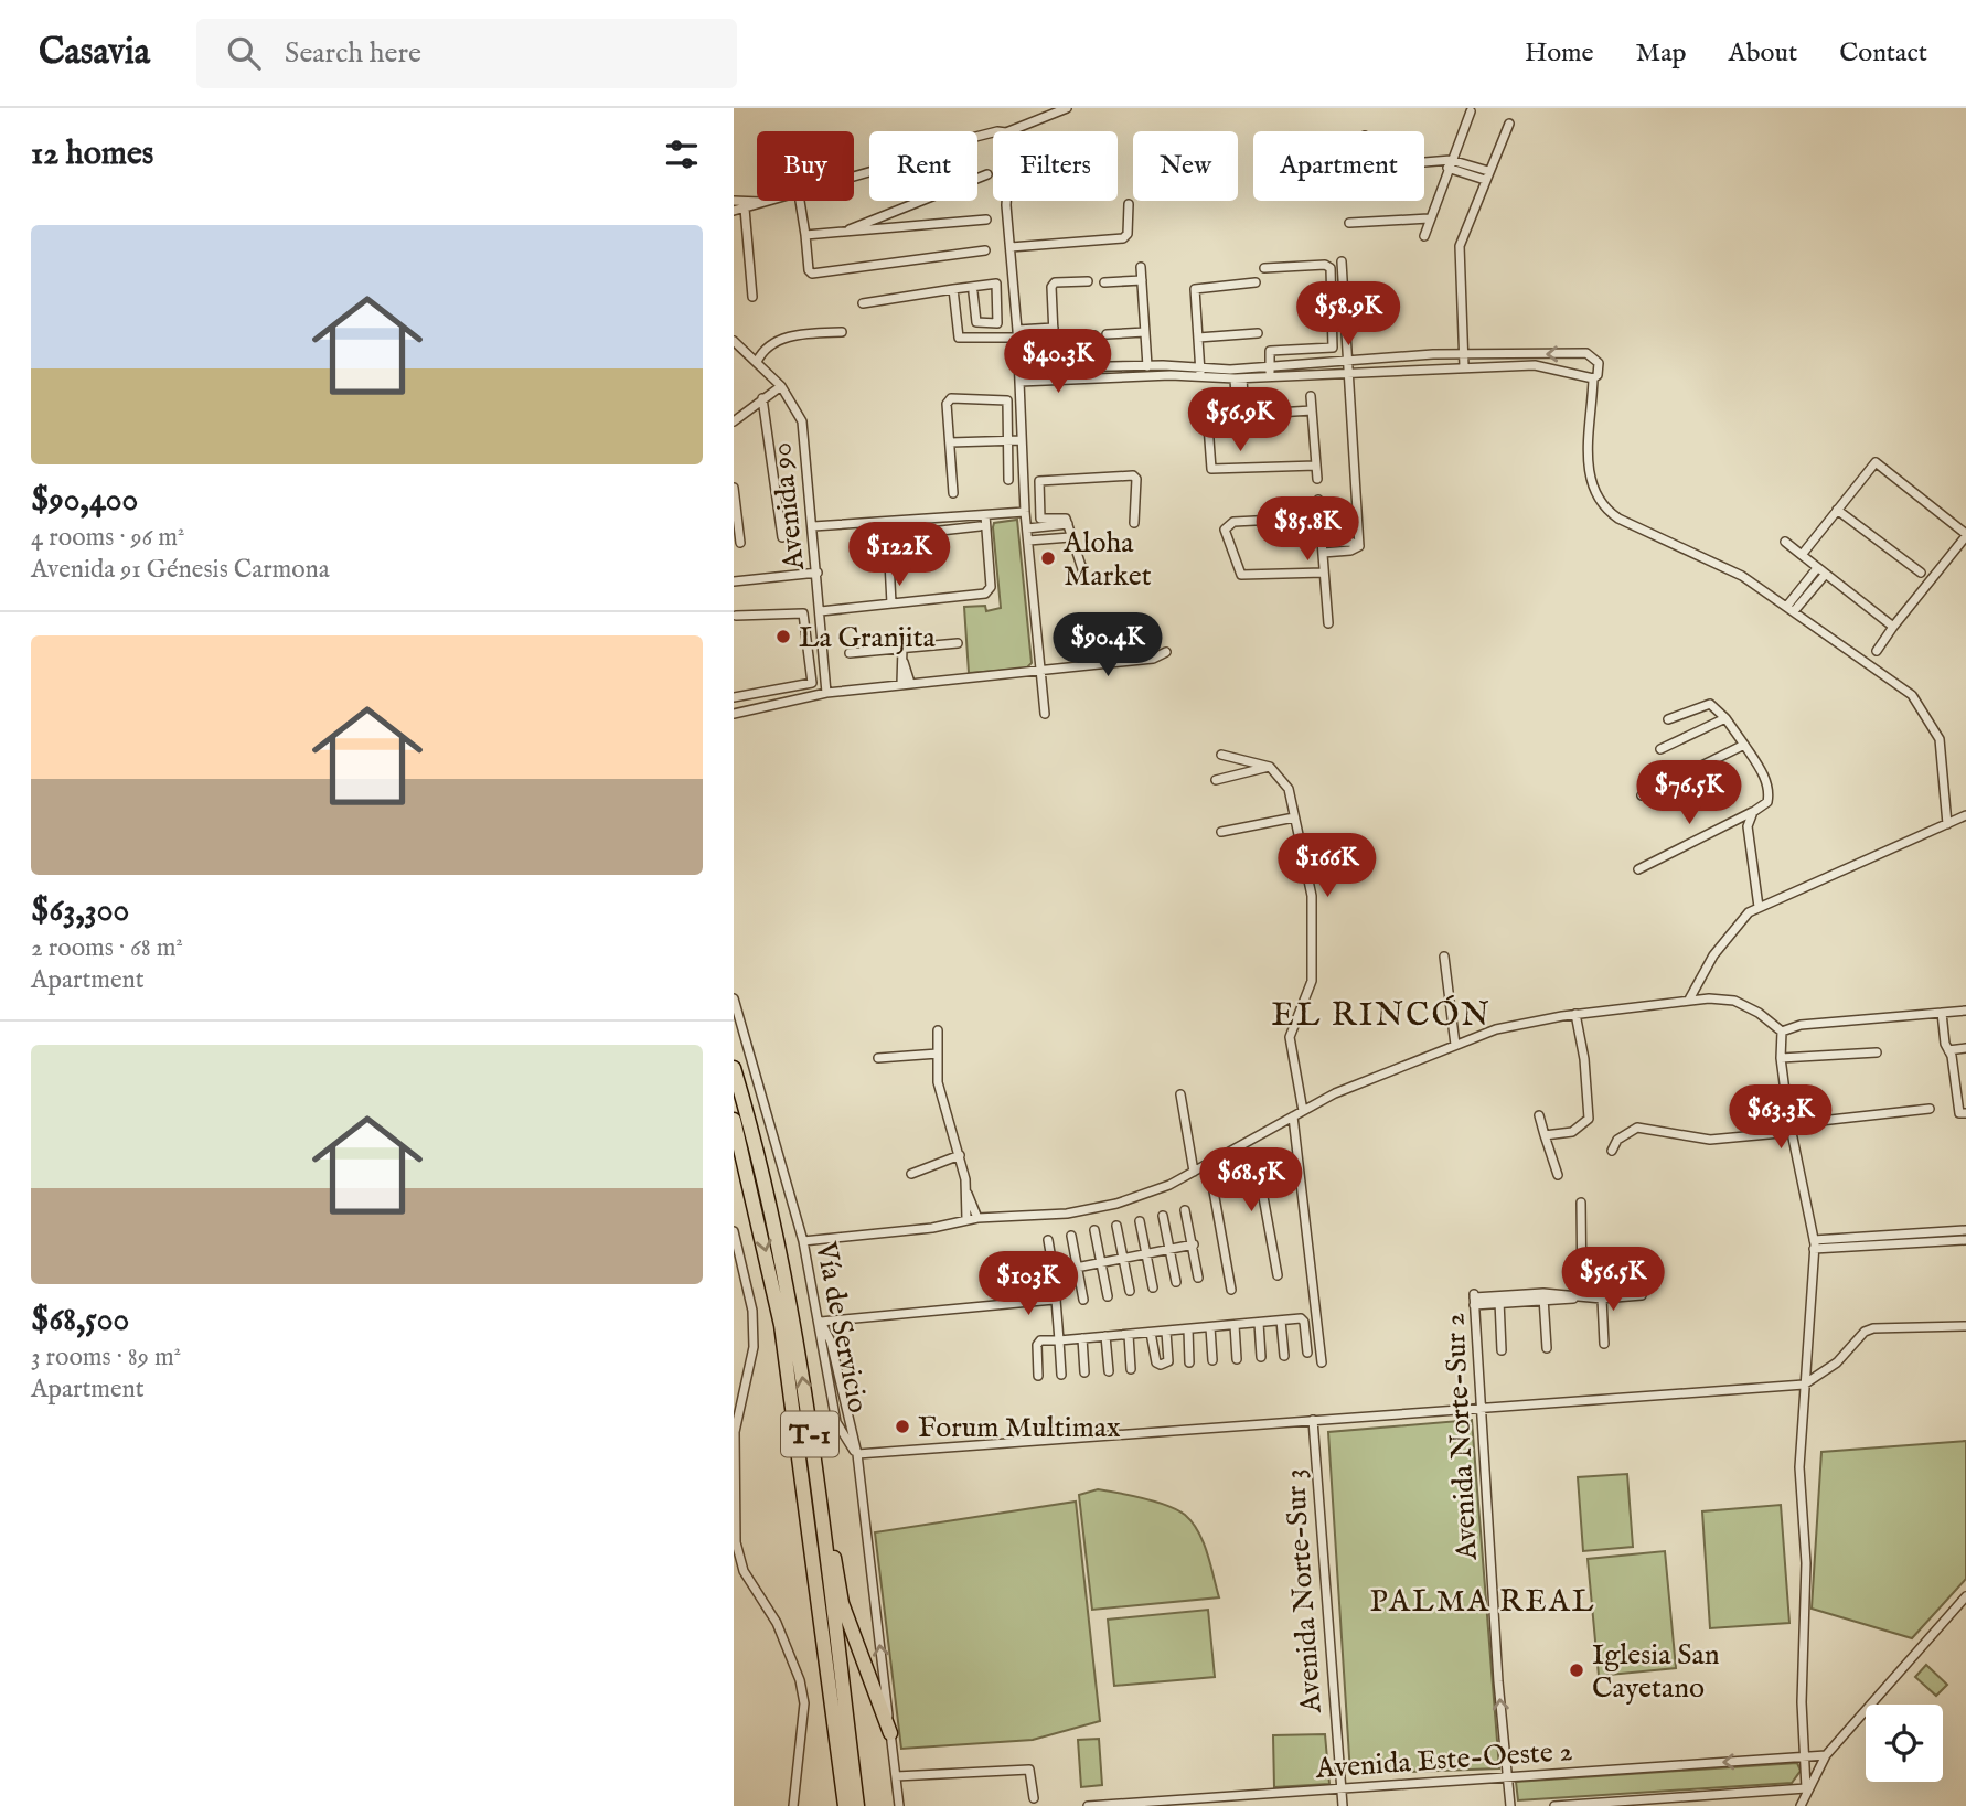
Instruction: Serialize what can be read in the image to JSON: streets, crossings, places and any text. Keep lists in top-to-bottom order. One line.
{"streets":{"highway":["T-1"],"street":["Avenida 90","Vía de Servicio","Avenida Norte-Sur 2","Avenida Norte-Sur 3","Avenida Este-Oeste 2"]},"crossings":[["Avenida Norte-Sur 2","Avenida Este-Oeste 2"],["Avenida Norte-Sur 3","Avenida Este-Oeste 2"]],"one_way":["Avenida Norte-Sur 2"],"districts":["EL RINCÓN","PALMA REAL"],"places":["Aloha Market","La Granjita","Forum Multimax","Iglesia San Cayetano"],"page":{"header":"Casavia","search":"Search here","nav":["Home","Map","About","Contact"],"heading":"12 homes","chip":["Buy","Rent","Filters","New","Apartment"],"list":[{"name":"$90,400","note":"4 rooms · 96 m² · Avenida 91 Génesis Carmona"},{"name":"$63,300","note":"2 rooms · 68 m² · Apartment"},{"name":"$68,500","note":"3 rooms · 89 m² · Apartment"}],"price":["$58.9K","$40.3K","$56.9K","$85.8K","$122K","$90.4K","$76.5K","$166K","$63.3K","$68.5K","$56.5K","$103K"]}}
